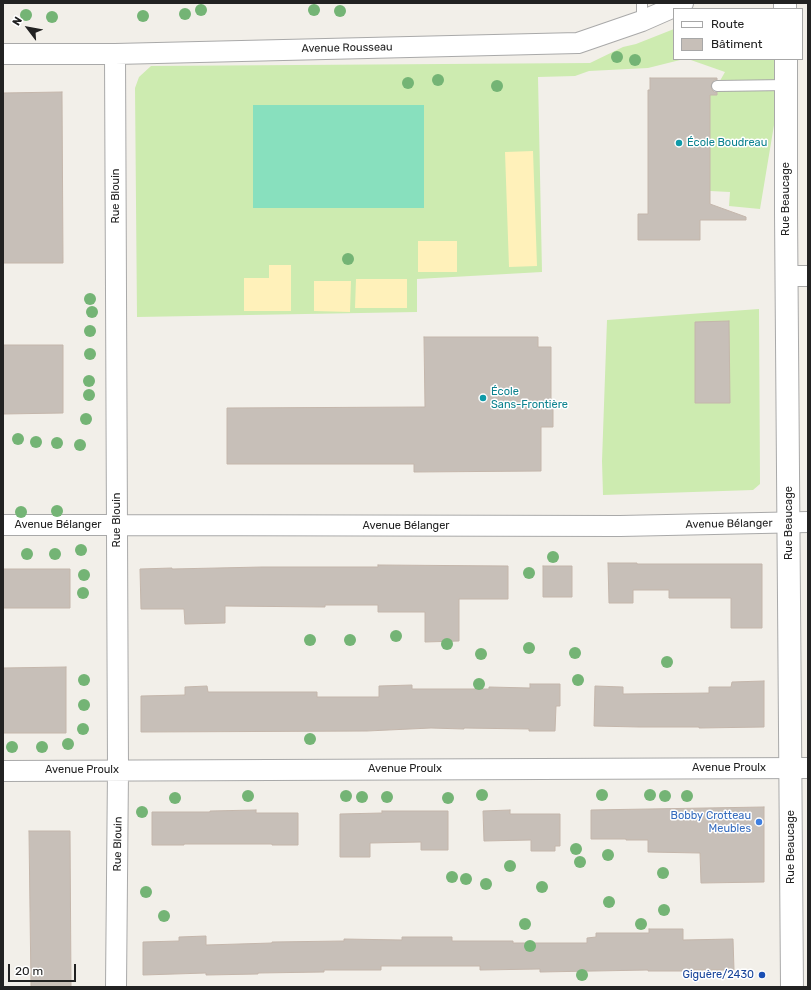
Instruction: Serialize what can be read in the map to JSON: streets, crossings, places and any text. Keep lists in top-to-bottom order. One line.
{"streets":{"street":["Avenue Rousseau","Rue Blouin","Rue Beaucage","Avenue Bélanger","Avenue Proulx"]},"crossings":[["Avenue Rousseau","Rue Blouin"],["Rue Blouin","Avenue Bélanger"],["Rue Blouin","Avenue Proulx"],["Rue Beaucage","Avenue Bélanger"],["Rue Beaucage","Avenue Proulx"]],"places":["École Boudreau","École Sans-Frontière","Bobby Crotteau Meubles","Giguère/2430"],"legend":["Route","Bâtiment"],"scale_bar":"20 m","north":"top left"}
